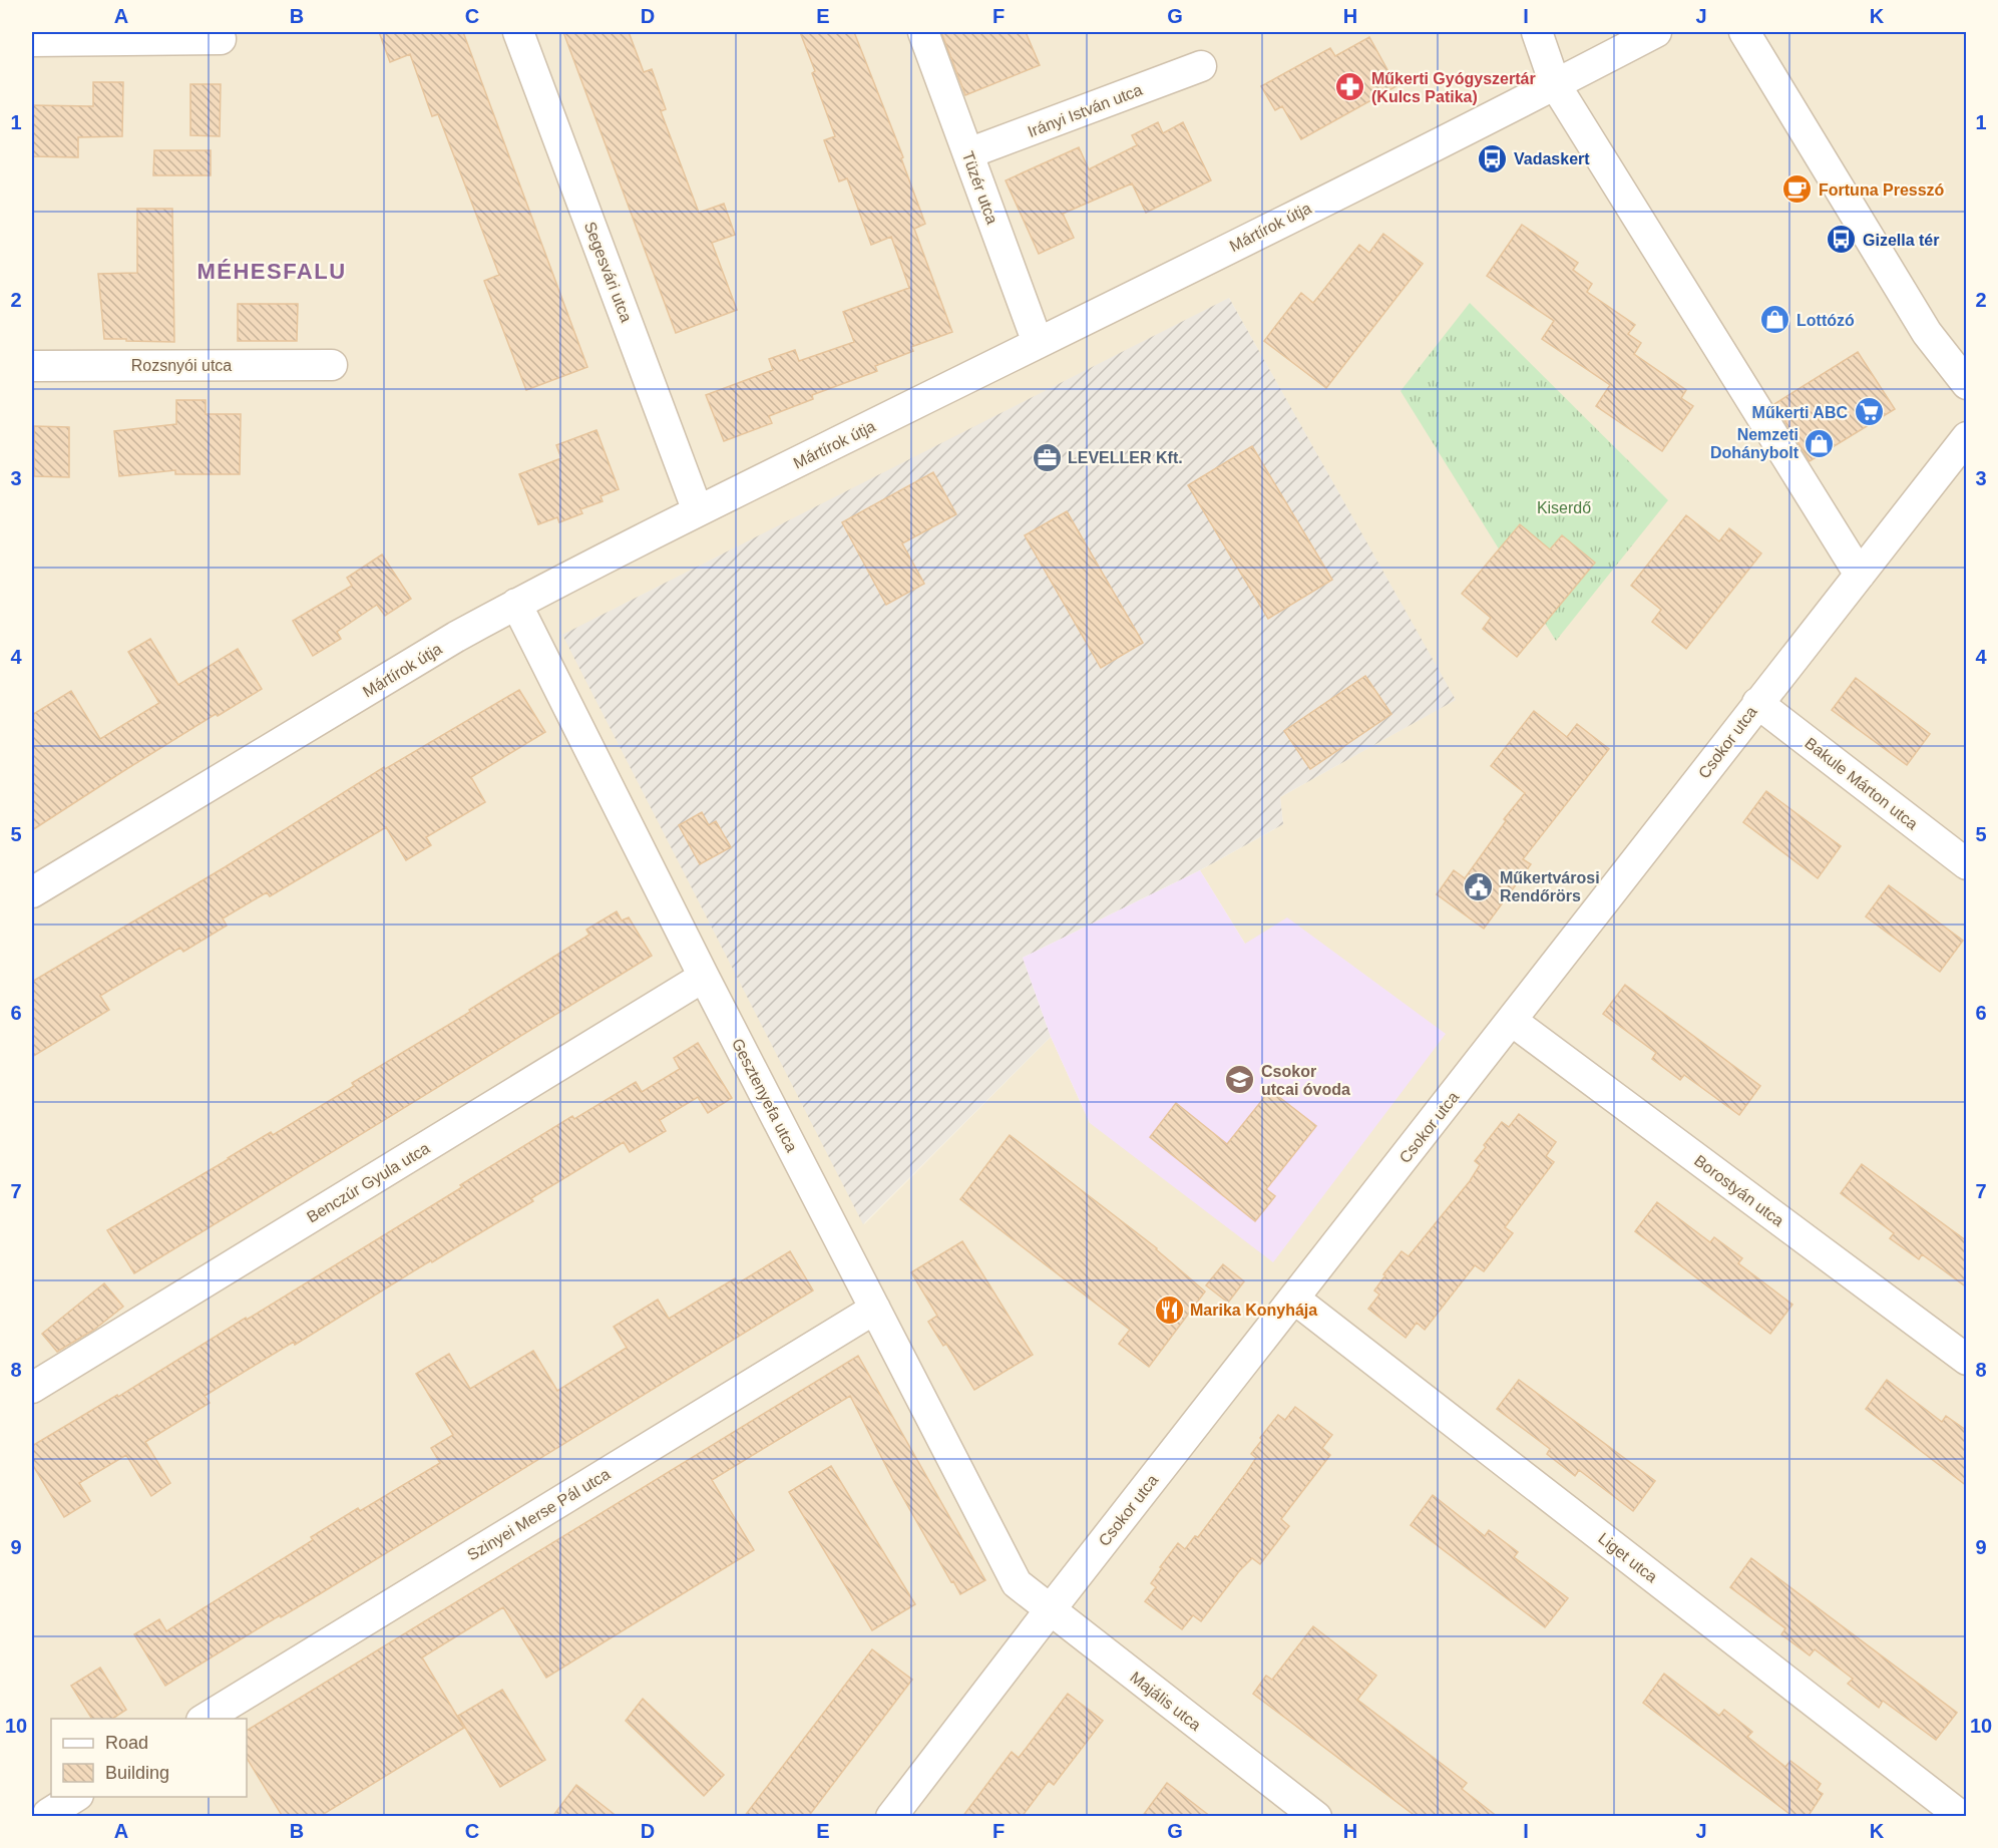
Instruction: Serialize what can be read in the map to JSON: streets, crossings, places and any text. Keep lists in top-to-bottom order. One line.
{"streets":{"street":["Irányi István utca","Tüzér utca","Mártírok útja","Segesvári utca","Rozsnyói utca","Csokor utca","Bakule Márton utca","Gesztenyefa utca","Benczúr Gyula utca","Borostyán utca","Szinyei Merse Pál utca","Liget utca","Majális utca"]},"crossings":[["Irányi István utca","Tüzér utca"],["Tüzér utca","Mártírok útja"],["Mártírok útja","Segesvári utca"],["Mártírok útja","Gesztenyefa utca"],["Csokor utca","Bakule Márton utca"],["Csokor utca","Borostyán utca"],["Csokor utca","Liget utca"],["Csokor utca","Majális utca"],["Gesztenyefa utca","Benczúr Gyula utca"],["Gesztenyefa utca","Szinyei Merse Pál utca"],["Gesztenyefa utca","Majális utca"]],"districts":["MÉHESFALU"],"parks":["Kiserdő"],"places":{"pharmacy":["Műkerti Gyógyszertár (Kulcs Patika)"],"bus stop":["Vadaskert","Gizella tér"],"cafe":["Fortuna Presszó"],"shop":["Lottózó","Nemzeti Dohánybolt"],"supermarket":["Műkerti ABC"],"office":["LEVELLER Kft."],"public building":["Műkertvárosi Rendőrörs"],"school or university":["Csokor utcai óvoda"],"restaurant":["Marika Konyhája"]},"legend":["Road","Building"],"grid":{"columns":["A","B","C","D","E","F","G","H","I","J","K"],"rows":["1","2","3","4","5","6","7","8","9","10"]}}
